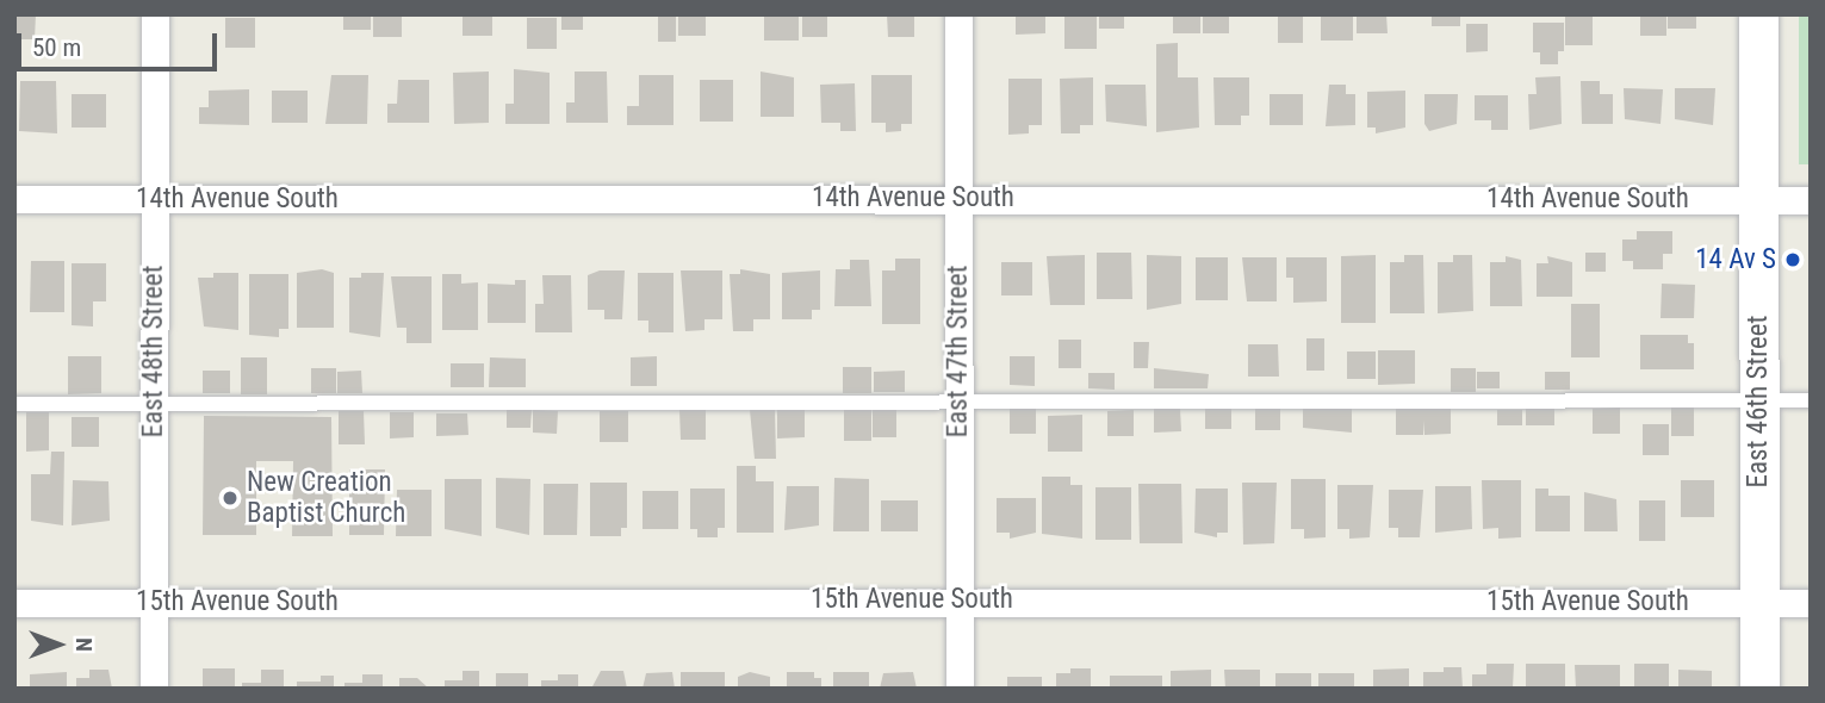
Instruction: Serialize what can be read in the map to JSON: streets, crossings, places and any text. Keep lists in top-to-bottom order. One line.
{"streets":{"main road":["East 46th Street"],"street":["14th Avenue South","East 48th Street","East 47th Street","15th Avenue South"]},"crossings":[["14th Avenue South","East 48th Street"],["14th Avenue South","East 47th Street"],["14th Avenue South","East 46th Street"],["East 48th Street","15th Avenue South"],["East 47th Street","15th Avenue South"],["East 46th Street","15th Avenue South"]],"places":["14 Av S","New Creation Baptist Church"],"scale_bar":"50 m","north":"right"}
